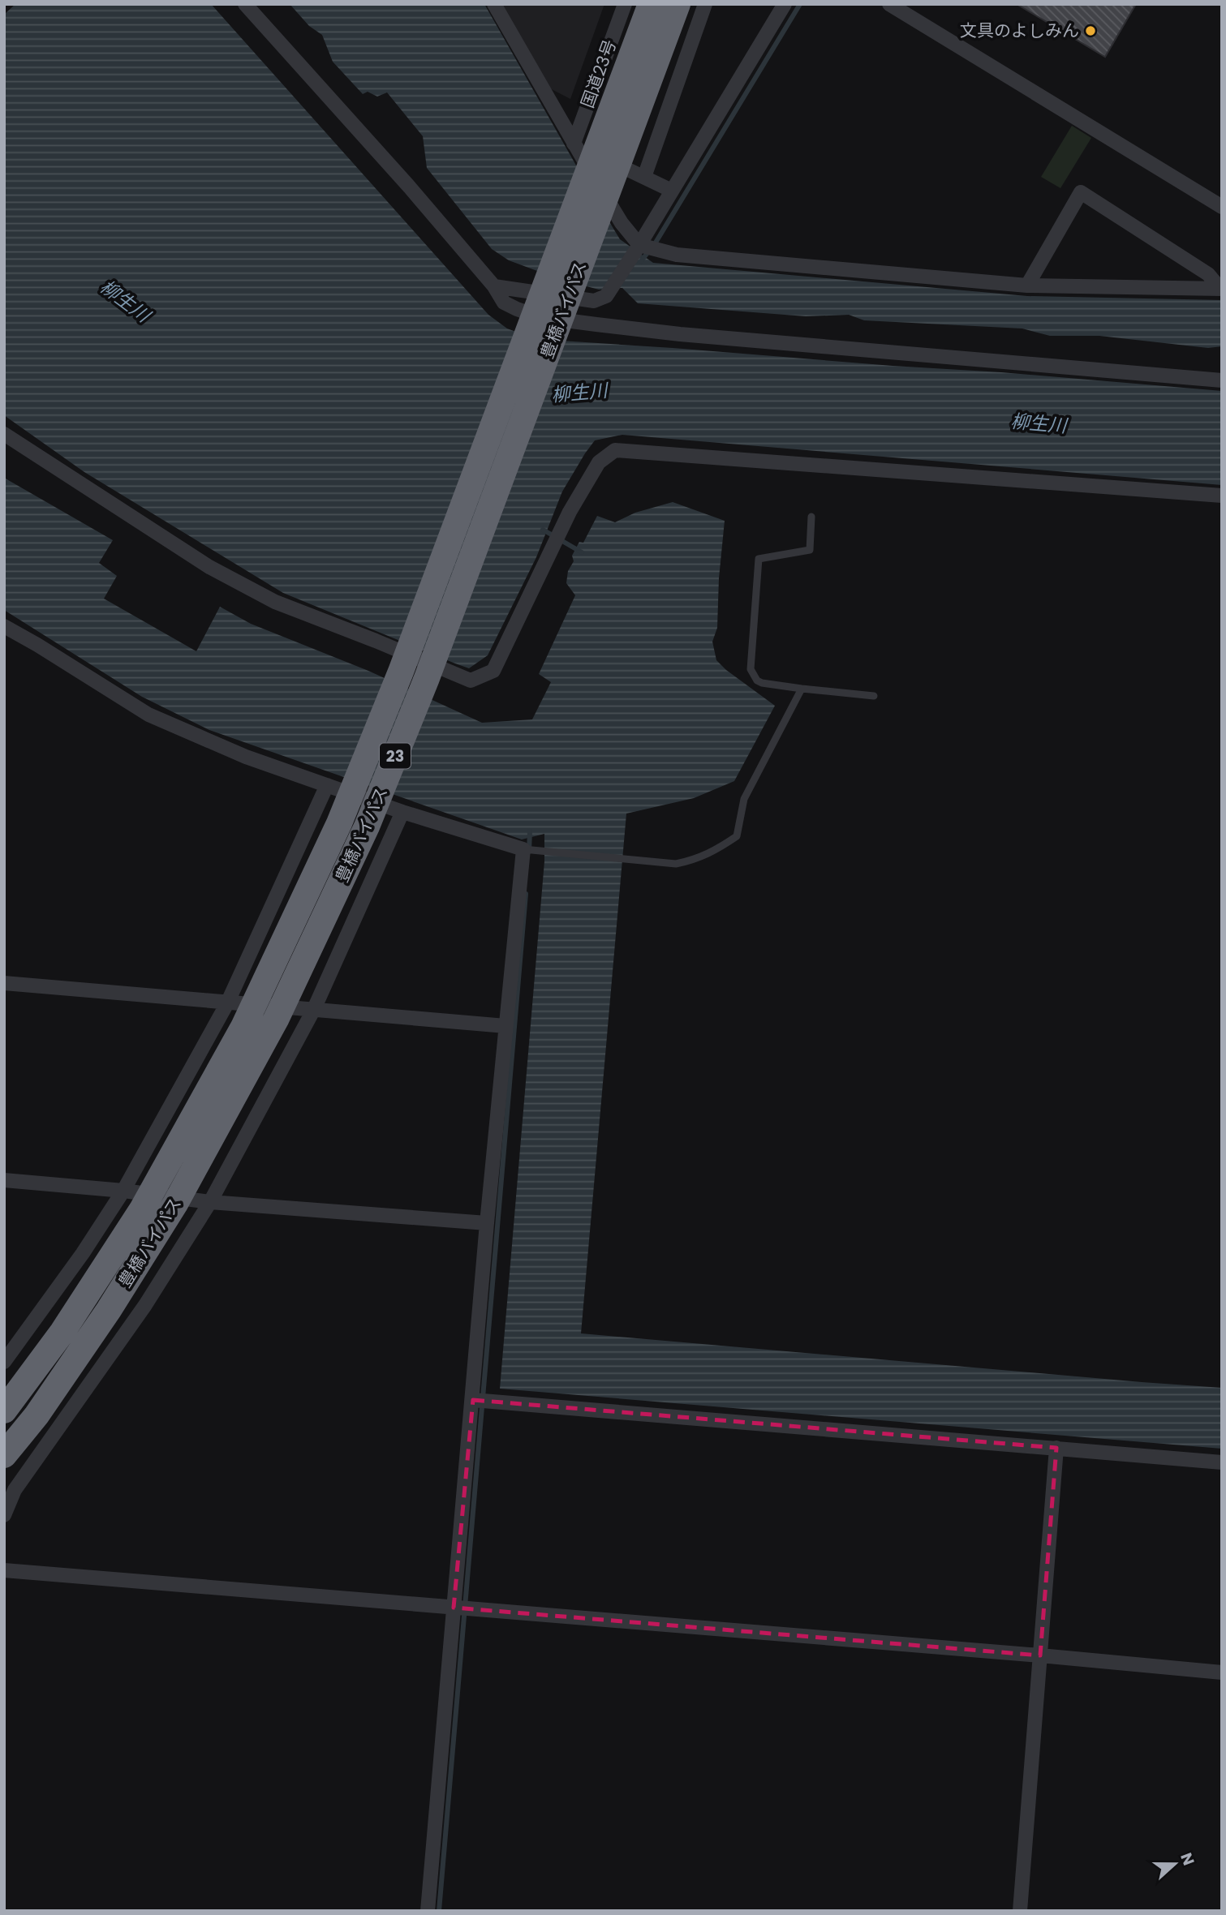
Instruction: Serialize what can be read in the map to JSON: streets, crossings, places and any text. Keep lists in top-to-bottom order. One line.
{"streets":{"highway":["豊橋バイパス","23"],"street":["国道23号"]},"water":["柳生川"],"places":["文具のよしみん"],"north":"right"}
